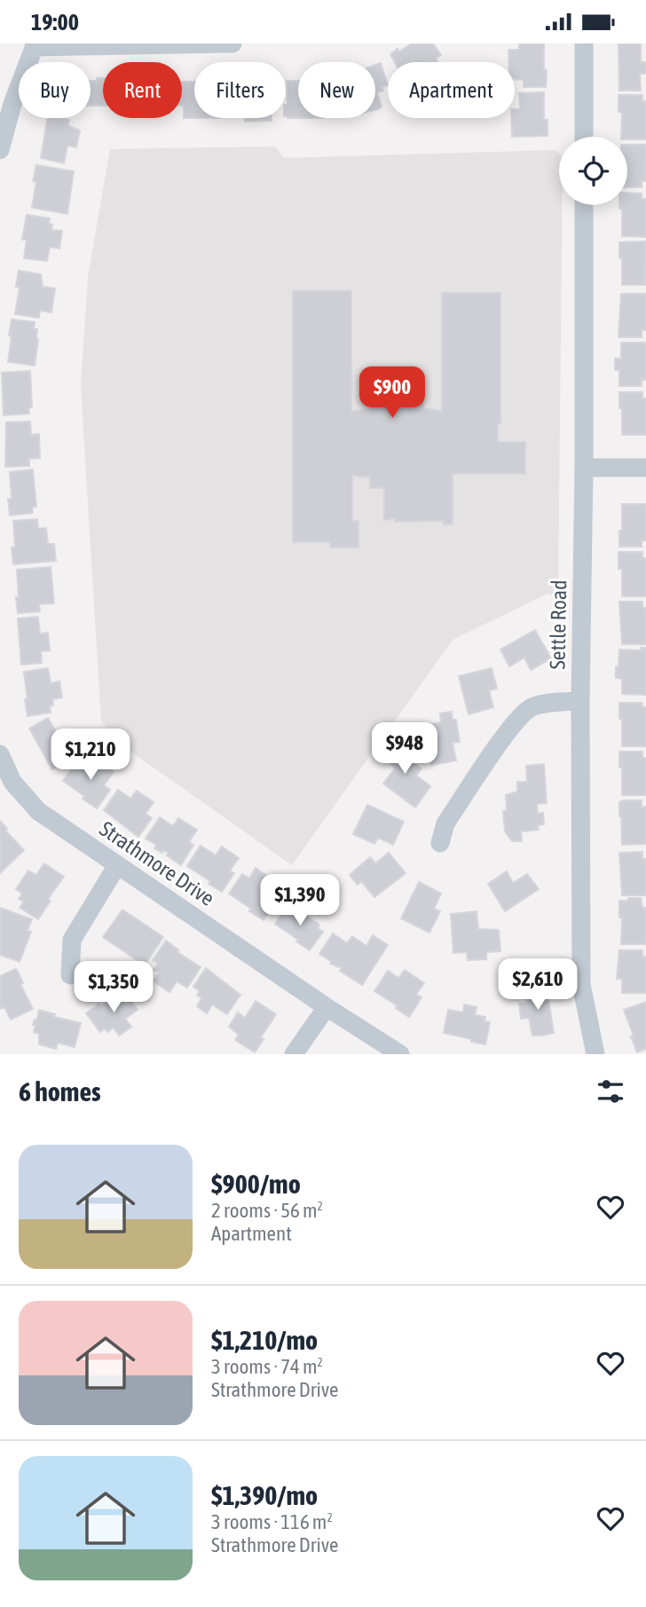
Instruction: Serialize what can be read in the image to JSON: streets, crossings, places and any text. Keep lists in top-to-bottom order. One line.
{"streets":{"street":["Settle Road","Strathmore Drive"]},"page":{"status":"19:00","chip":["Buy","Rent","Filters","New","Apartment"],"price":["$900","$948","$1,210","$1,390","$2,610","$1,350"],"heading":"6 homes","list":[{"name":"$900/mo","note":"2 rooms · 56 m² · Apartment"},{"name":"$1,210/mo","note":"3 rooms · 74 m² · Strathmore Drive"},{"name":"$1,390/mo","note":"3 rooms · 116 m² · Strathmore Drive"}]}}
